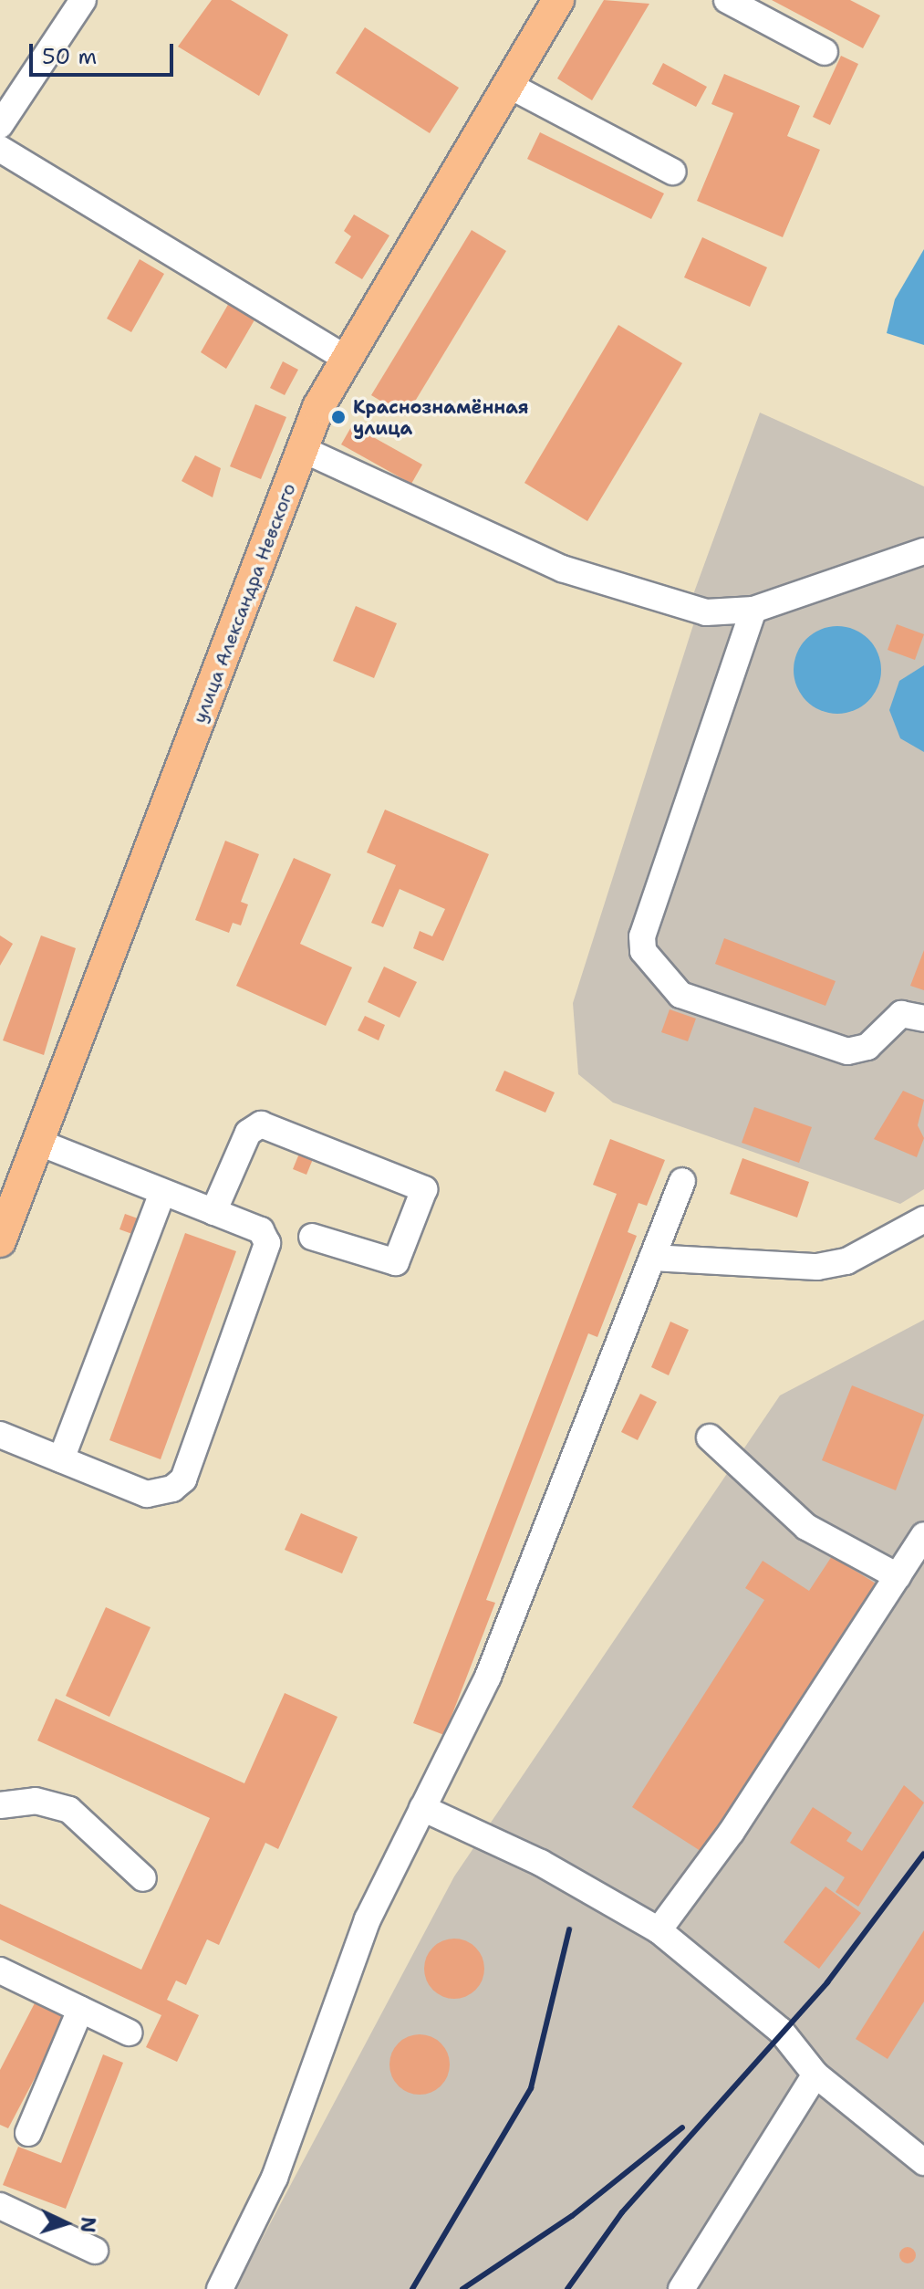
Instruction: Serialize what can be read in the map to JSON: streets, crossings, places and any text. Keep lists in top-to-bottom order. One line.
{"streets":{"main road":["улица Александра Невского"]},"places":["Краснознамённая улица"],"scale_bar":"50 m","north":"right"}
